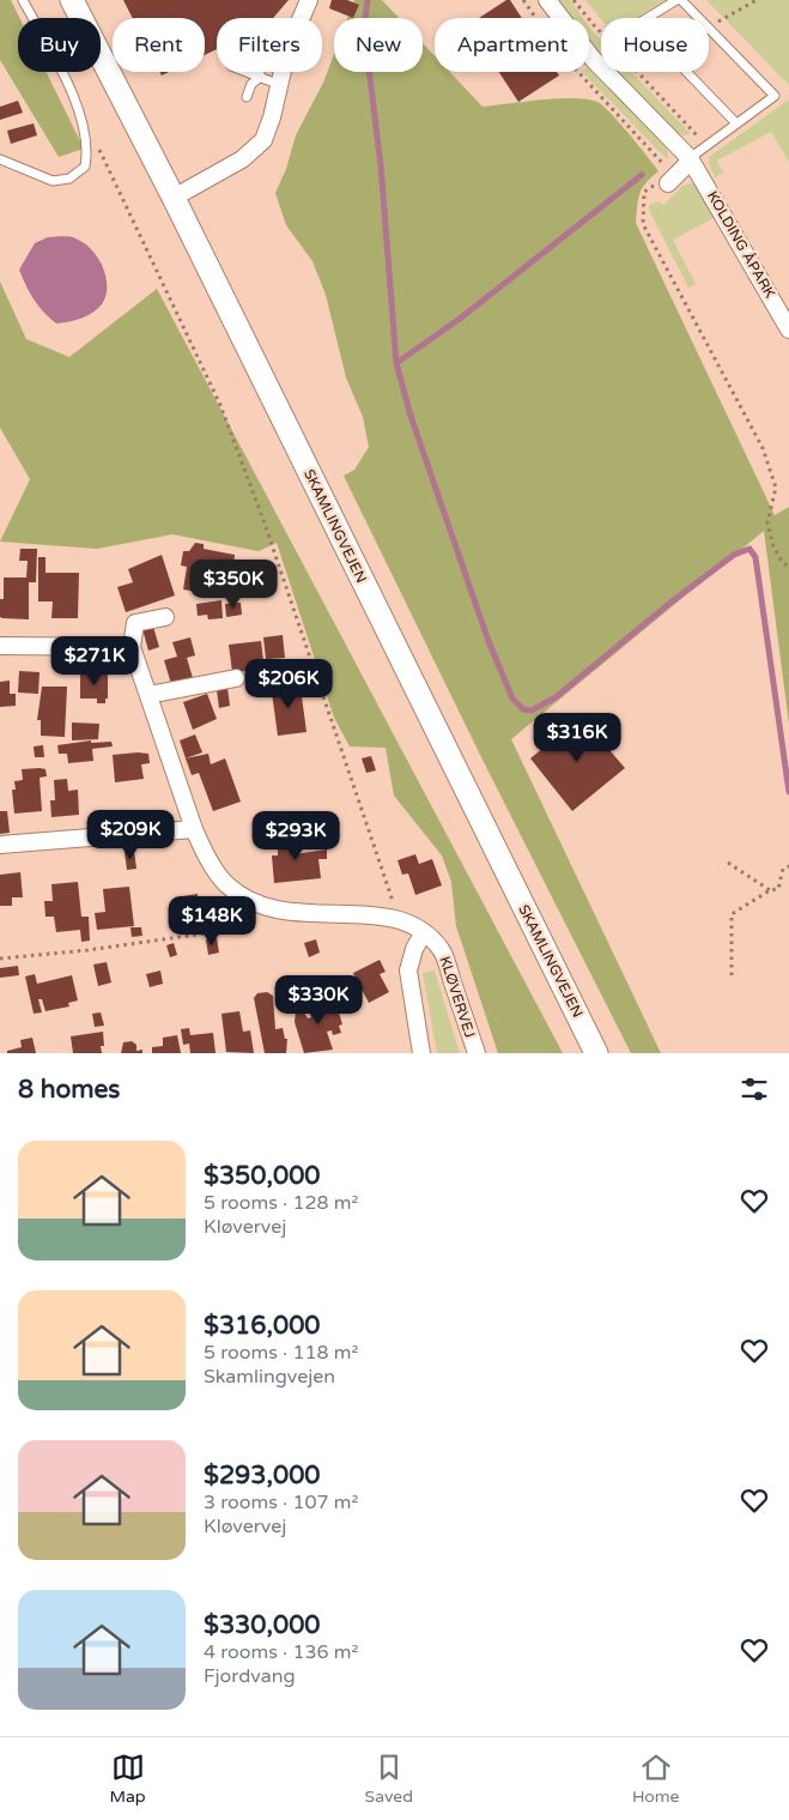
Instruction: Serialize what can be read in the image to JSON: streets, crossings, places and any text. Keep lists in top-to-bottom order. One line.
{"streets":{"street":["KOLDING ÅPARK","SKAMLINGVEJEN","KLØVERVEJ"]},"page":{"chip":["Buy","Rent","Filters","New","Apartment","House"],"price":["$350K","$271K","$206K","$316K","$209K","$293K","$148K","$330K"],"heading":"8 homes","list":[{"name":"$350,000","note":"5 rooms · 128 m² · Kløvervej"},{"name":"$316,000","note":"5 rooms · 118 m² · Skamlingvejen"},{"name":"$293,000","note":"3 rooms · 107 m² · Kløvervej"},{"name":"$330,000","note":"4 rooms · 136 m² · Fjordvang"}],"tabs":["Map","Saved","Home"]}}
